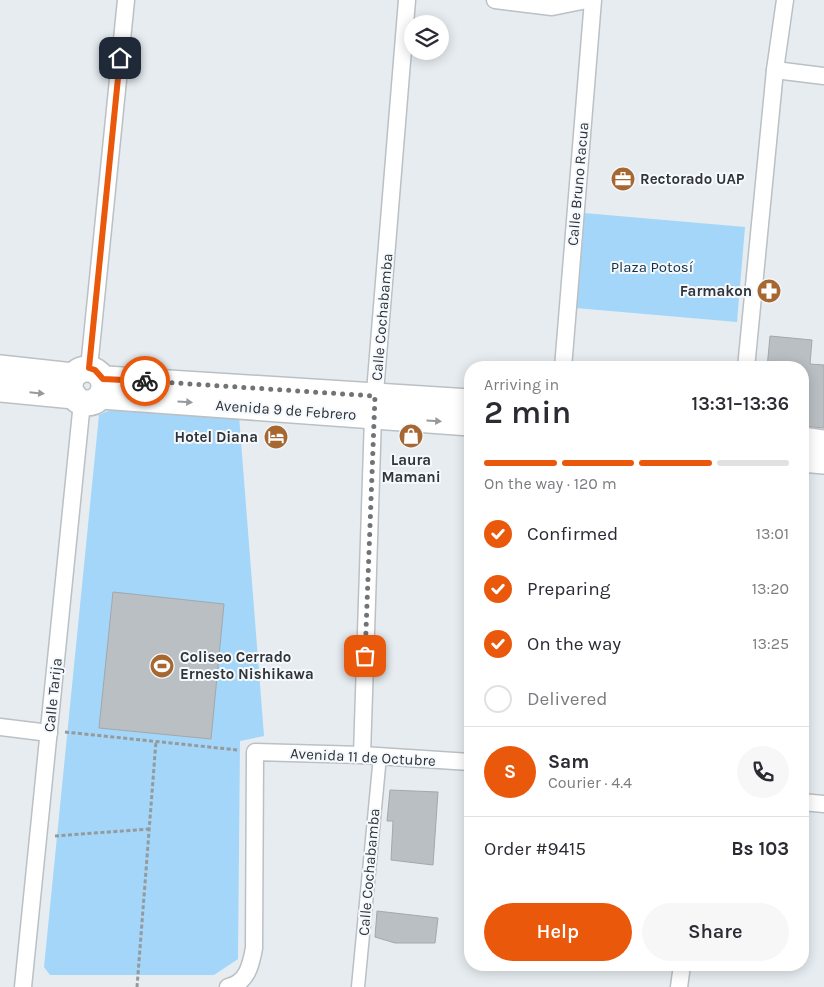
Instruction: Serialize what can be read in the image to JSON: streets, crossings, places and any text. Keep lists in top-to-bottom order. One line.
{"streets":{"main road":["Avenida 9 de Febrero"],"street":["Calle Bruno Racua","Calle Cochabamba","Calle Tarija","Avenida 11 de Octubre"]},"crossings":[["Calle Cochabamba","Avenida 9 de Febrero"],["Calle Cochabamba","Avenida 11 de Octubre"],["Avenida 9 de Febrero","Calle Tarija"]],"parks":["Plaza Potosí"],"places":{"office":["Rectorado UAP"],"pharmacy":["Farmakon"],"shop":["Laura Mamani"],"hotel":["Hotel Diana"],"sports":["Coliseo Cerrado Ernesto Nishikawa"]},"page":{"heading":["2 min","Arriving in","13:31–13:36"],"panel":["Sam","Courier · 4.4","Order #9415","Bs 103"],"bar":"On the way · 120 m","list":[["Confirmed","13:01"],["Preparing","13:20"],["On the way","13:25"],"Delivered"],"round":"S","buttons":["Help","Share"]}}
